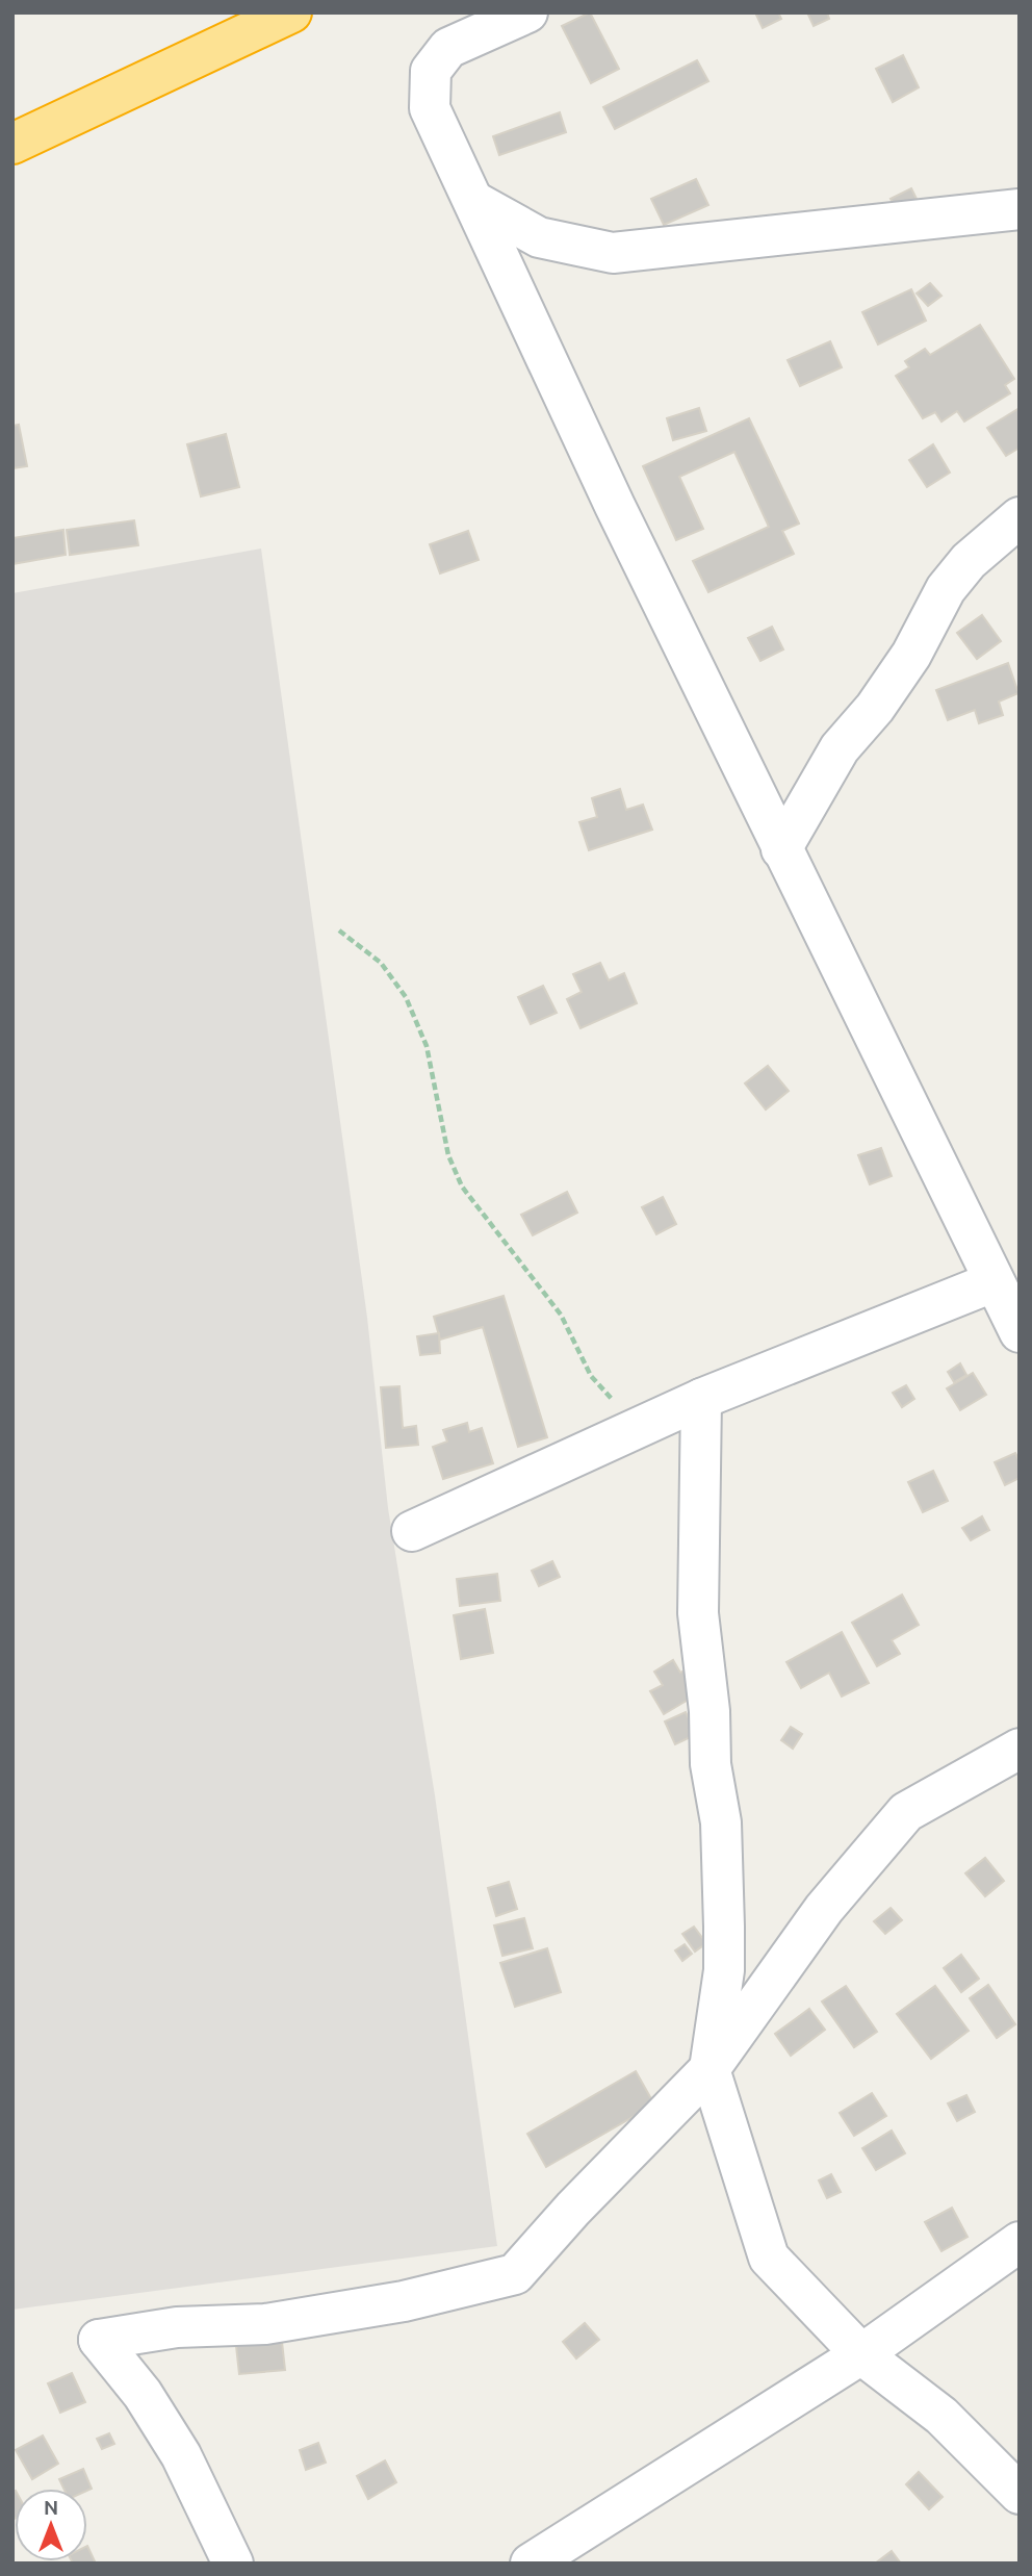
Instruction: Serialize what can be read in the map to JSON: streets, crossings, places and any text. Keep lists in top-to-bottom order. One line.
{"north":"top"}
